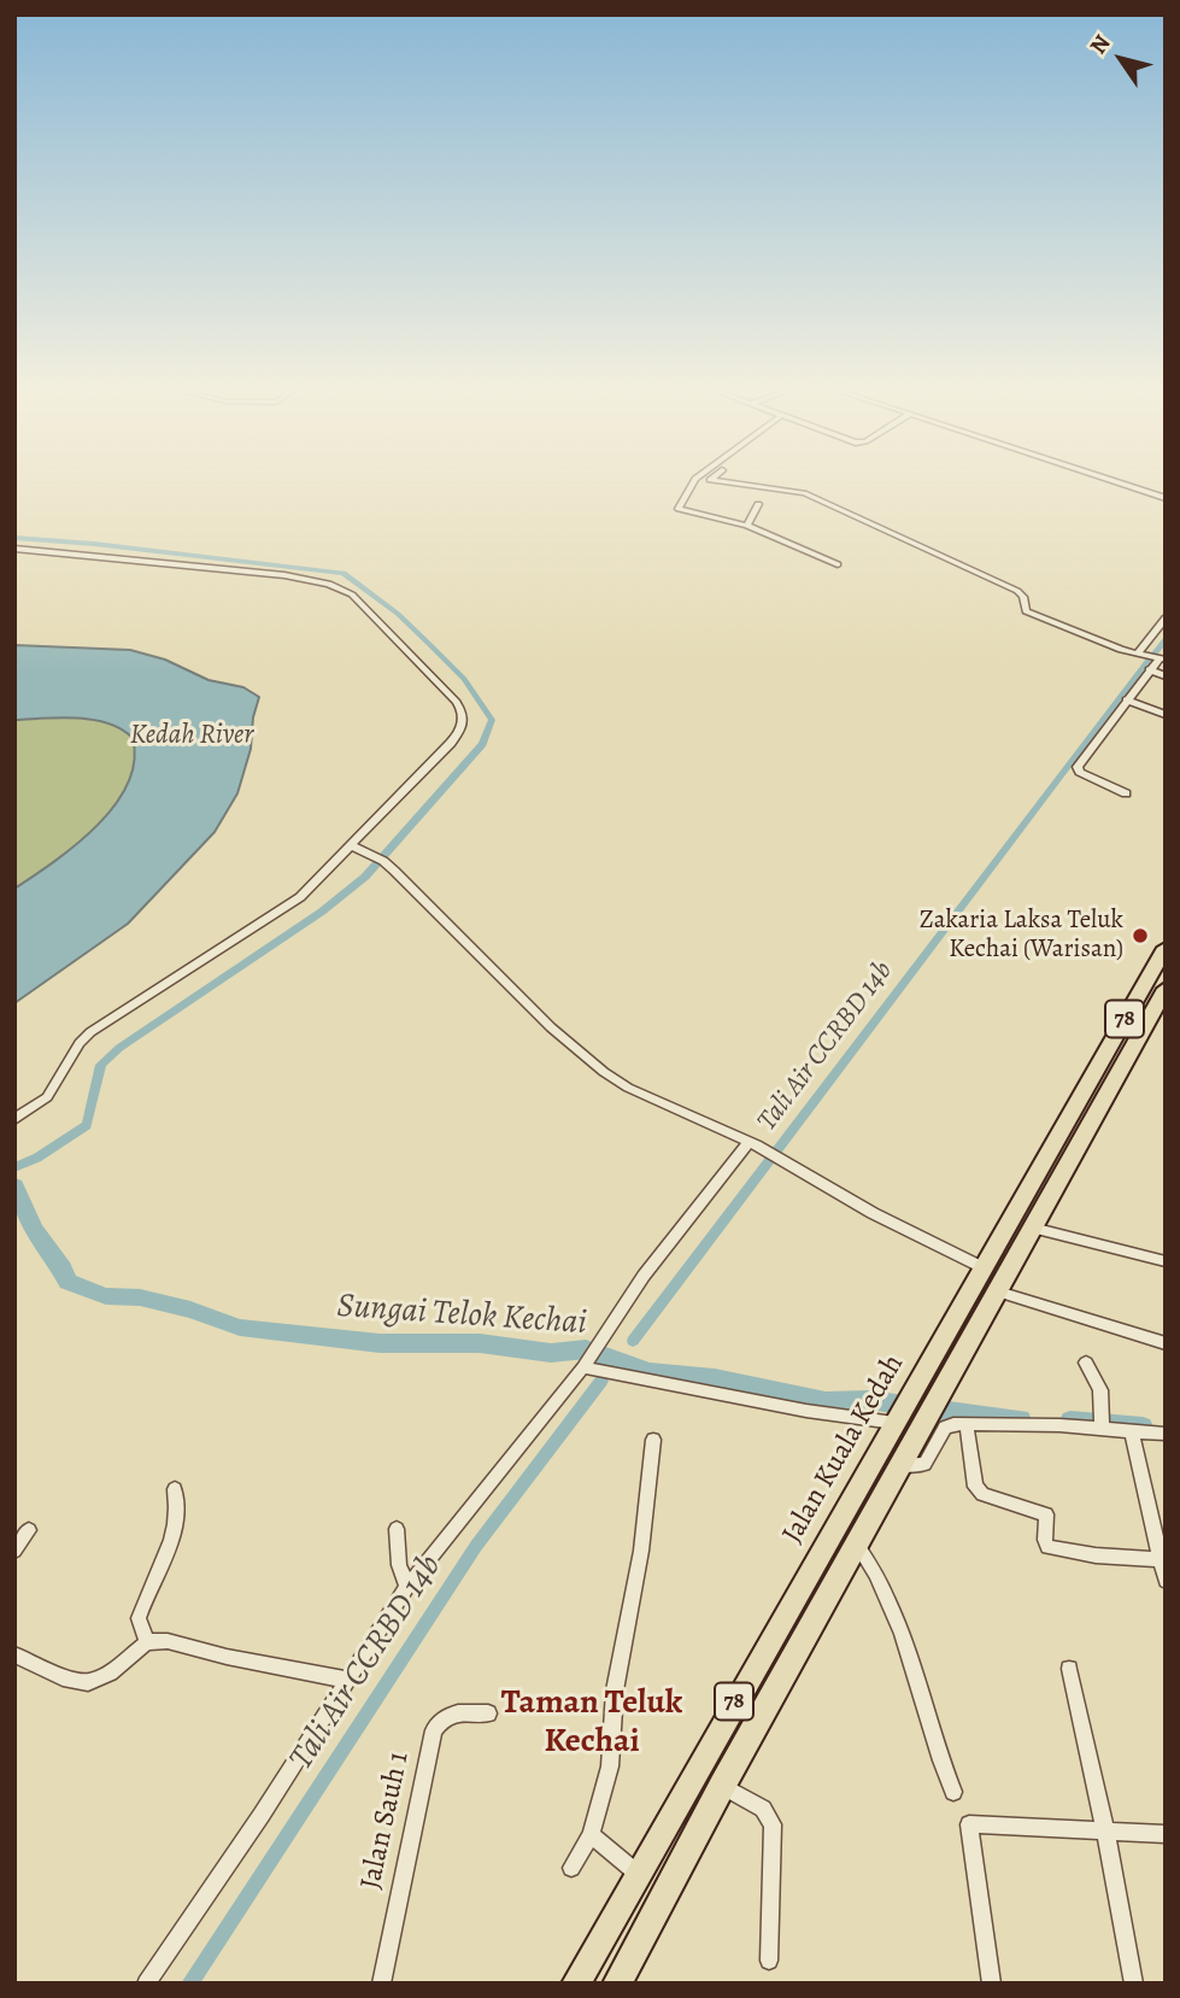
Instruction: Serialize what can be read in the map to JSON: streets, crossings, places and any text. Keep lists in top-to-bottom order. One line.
{"streets":{"main road":["78","Jalan Kuala Kedah"],"street":["Jalan Sauh 1"]},"districts":["Taman Teluk Kechai"],"water":["Kedah River","Tali Air CCRBD 14b","Sungai Telok Kechai"],"places":["Zakaria Laksa Teluk Kechai (Warisan)"],"north":"top left"}
